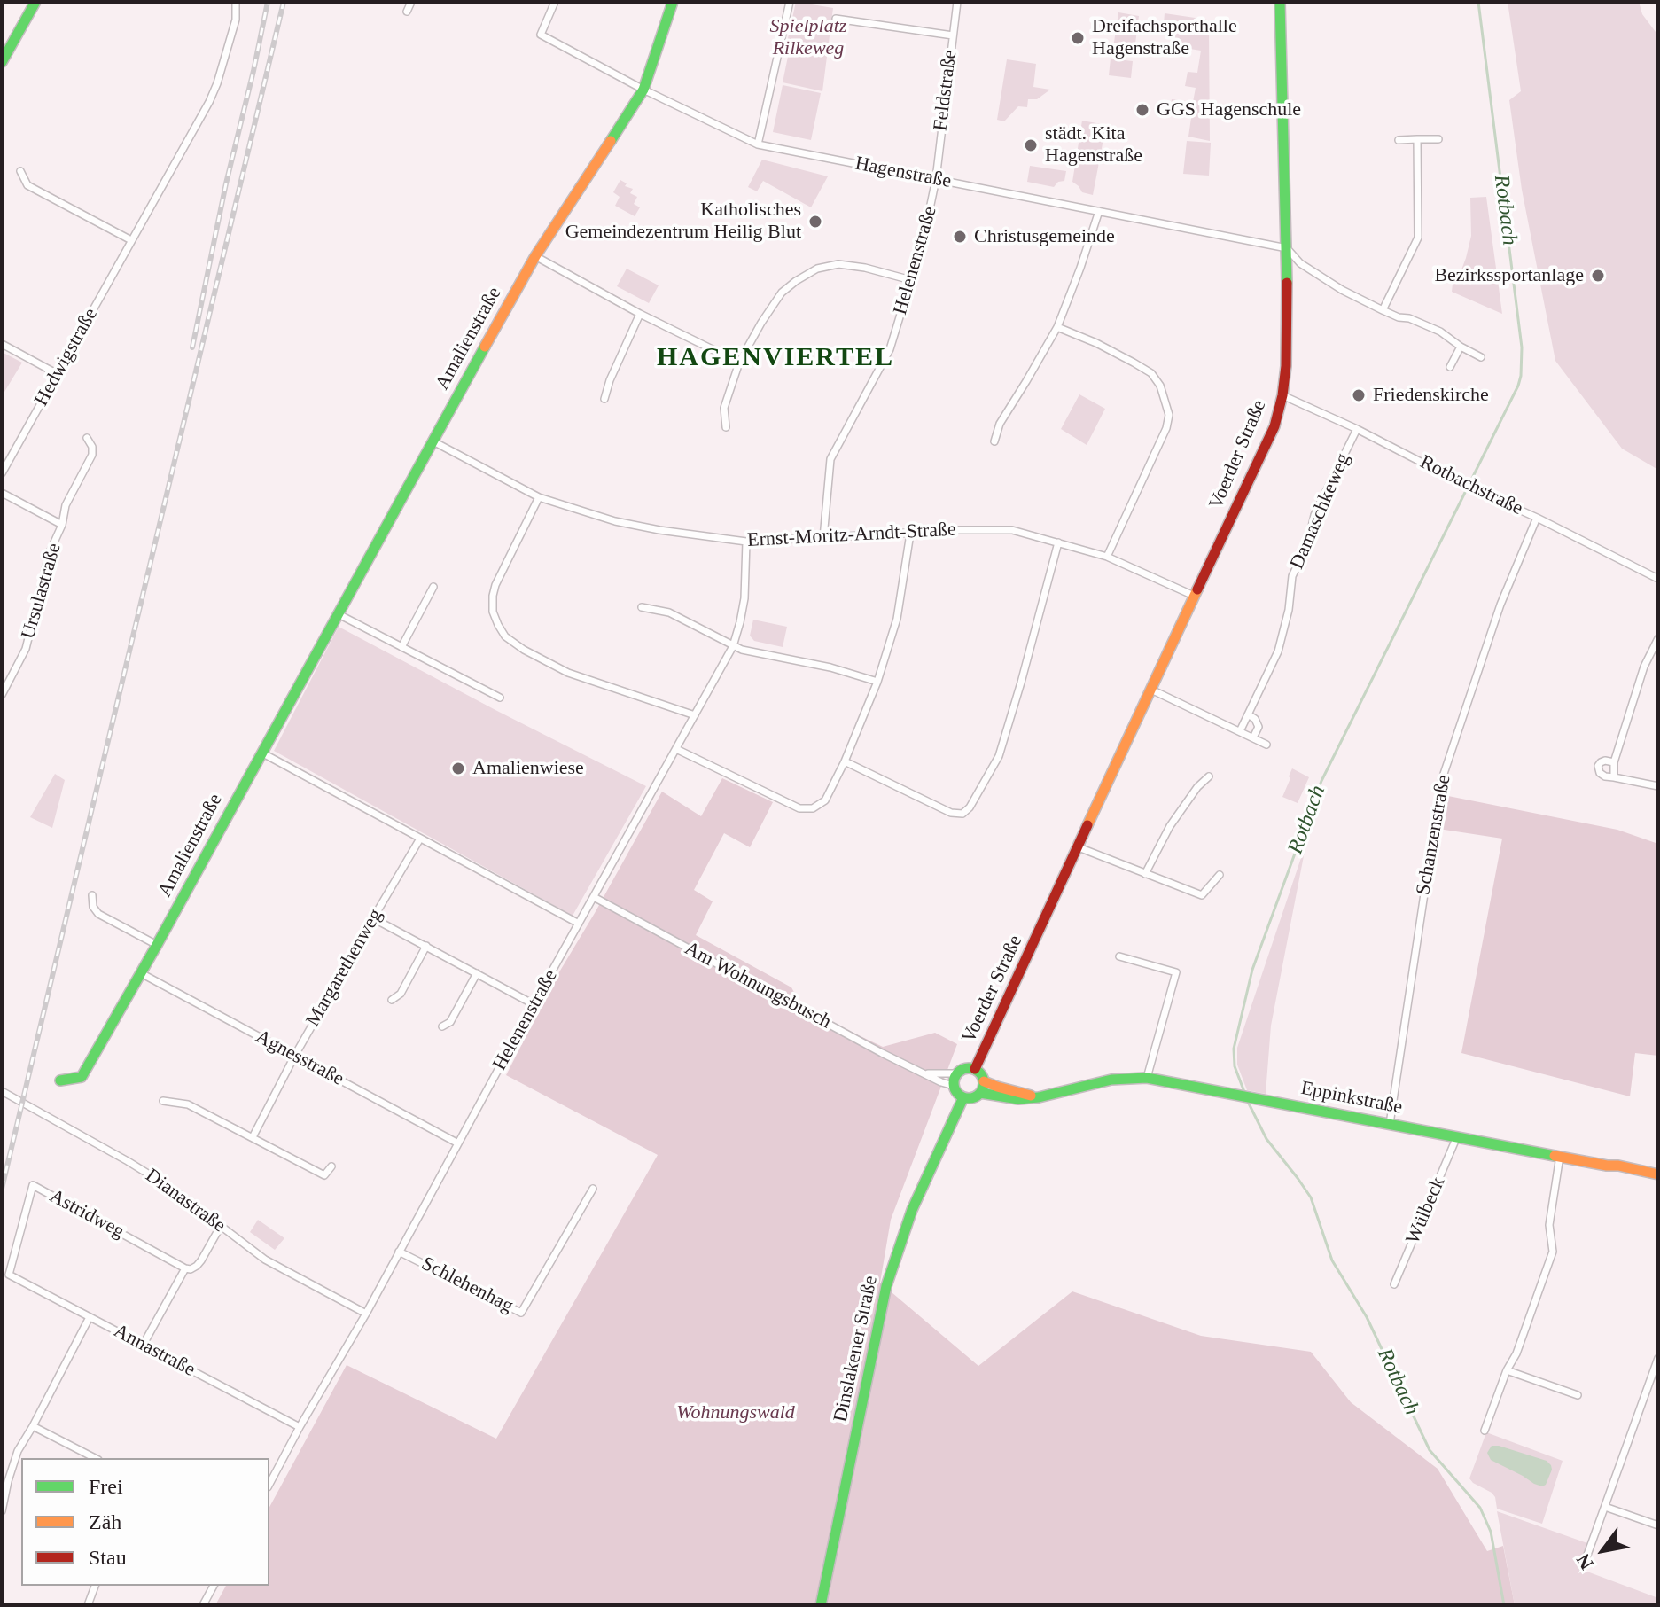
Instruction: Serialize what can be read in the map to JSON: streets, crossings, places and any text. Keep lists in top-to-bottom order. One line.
{"streets":{"street":["Feldstraße","Hagenstraße","Helenenstraße","Amalienstraße","Hedwigstraße","Voerder Straße","Rotbachstraße","Damaschkeweg","Ernst-Moritz-Arndt-Straße","Ursulastraße","Schanzenstraße","Margarethenweg","Am Wohnungsbusch","Agnesstraße","Eppinkstraße","Dianastraße","Wülbeck","Astridweg","Schlehenhag","Dinslakener Straße","Annastraße"]},"crossings":[["Feldstraße","Hagenstraße"],["Feldstraße","Helenenstraße"],["Hagenstraße","Helenenstraße"],["Hagenstraße","Amalienstraße"],["Hagenstraße","Voerder Straße"],["Helenenstraße","Ernst-Moritz-Arndt-Straße"],["Helenenstraße","Am Wohnungsbusch"],["Helenenstraße","Agnesstraße"],["Helenenstraße","Dianastraße"],["Helenenstraße","Schlehenhag"],["Helenenstraße","Annastraße"],["Amalienstraße","Ernst-Moritz-Arndt-Straße"],["Amalienstraße","Agnesstraße"],["Voerder Straße","Rotbachstraße"],["Voerder Straße","Ernst-Moritz-Arndt-Straße"],["Voerder Straße","Am Wohnungsbusch"],["Voerder Straße","Eppinkstraße"],["Voerder Straße","Dinslakener Straße"],["Rotbachstraße","Damaschkeweg"],["Rotbachstraße","Schanzenstraße"],["Schanzenstraße","Eppinkstraße"],["Margarethenweg","Agnesstraße"],["Am Wohnungsbusch","Eppinkstraße"],["Am Wohnungsbusch","Dinslakener Straße"],["Eppinkstraße","Wülbeck"],["Eppinkstraße","Dinslakener Straße"],["Astridweg","Annastraße"]],"districts":["HAGENVIERTEL"],"water":["Rotbach"],"parks":["Spielplatz Rilkeweg","Wohnungswald"],"places":["Dreifachsporthalle Hagenstraße","GGS Hagenschule","städt. Kita Hagenstraße","Katholisches Gemeindezentrum Heilig Blut","Christusgemeinde","Bezirkssportanlage","Friedenskirche","Amalienwiese"],"legend":["Frei","Zäh","Stau"],"north":"bottom left"}
